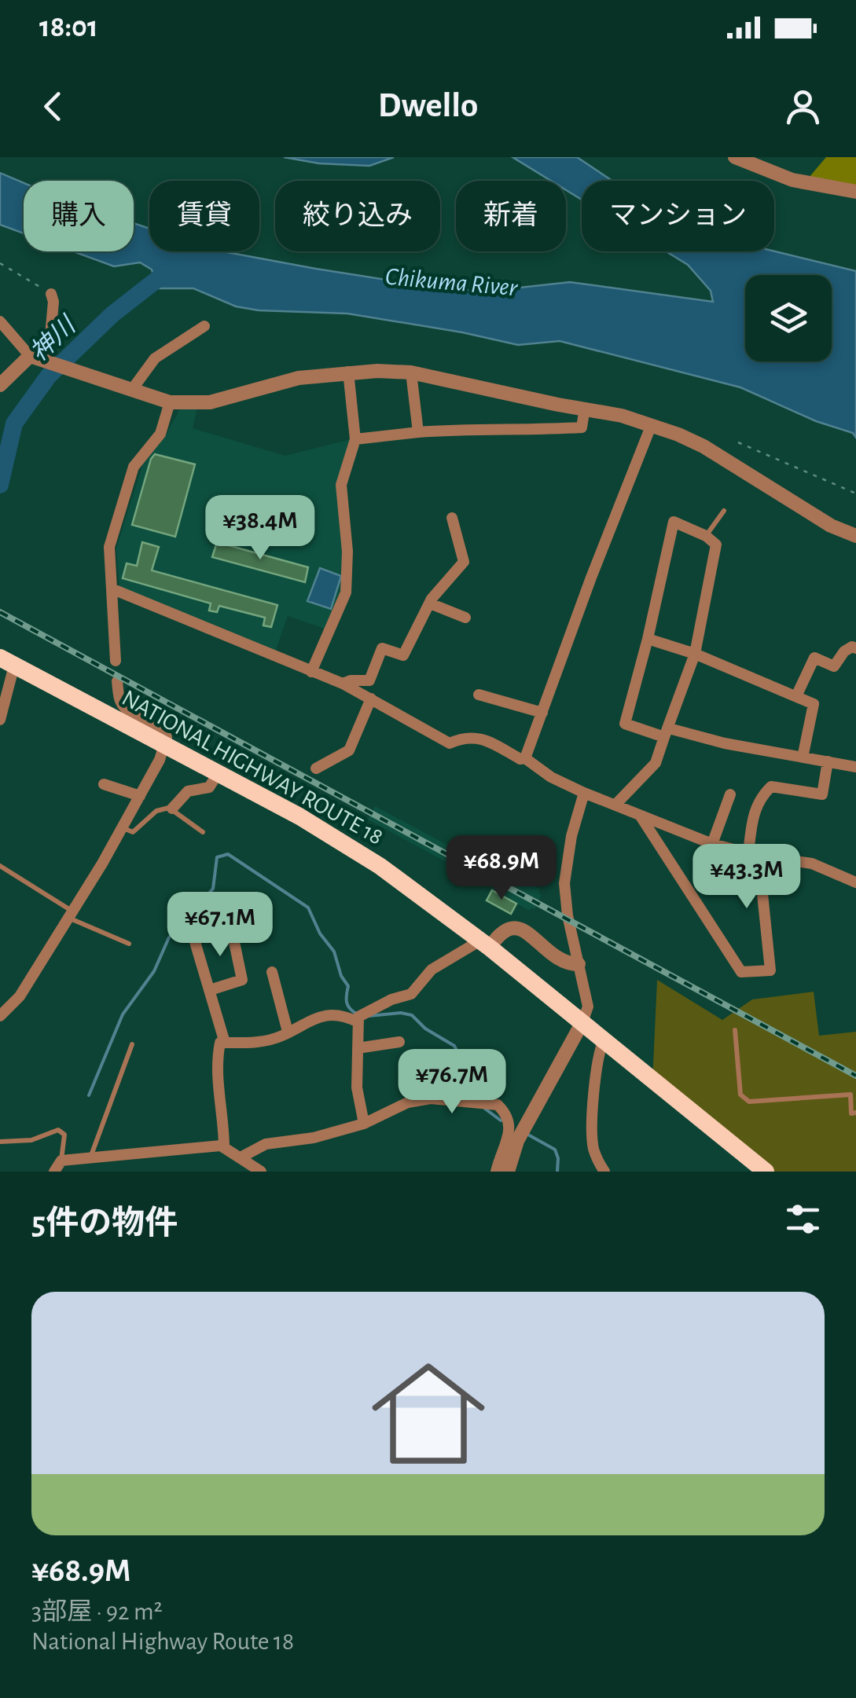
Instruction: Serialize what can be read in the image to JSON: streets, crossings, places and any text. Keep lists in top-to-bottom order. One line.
{"streets":{"highway":["NATIONAL HIGHWAY ROUTE 18"]},"water":["Chikuma River","神川"],"page":{"status":"18:01","header":"Dwello","chip":["購入","賃貸","絞り込み","新着","マンション"],"price":["¥38.4M","¥68.9M","¥43.3M","¥67.1M","¥76.7M"],"heading":"5件の物件","list":[{"name":"¥68.9M","note":"3部屋 · 92 m² · National Highway Route 18"}]}}
